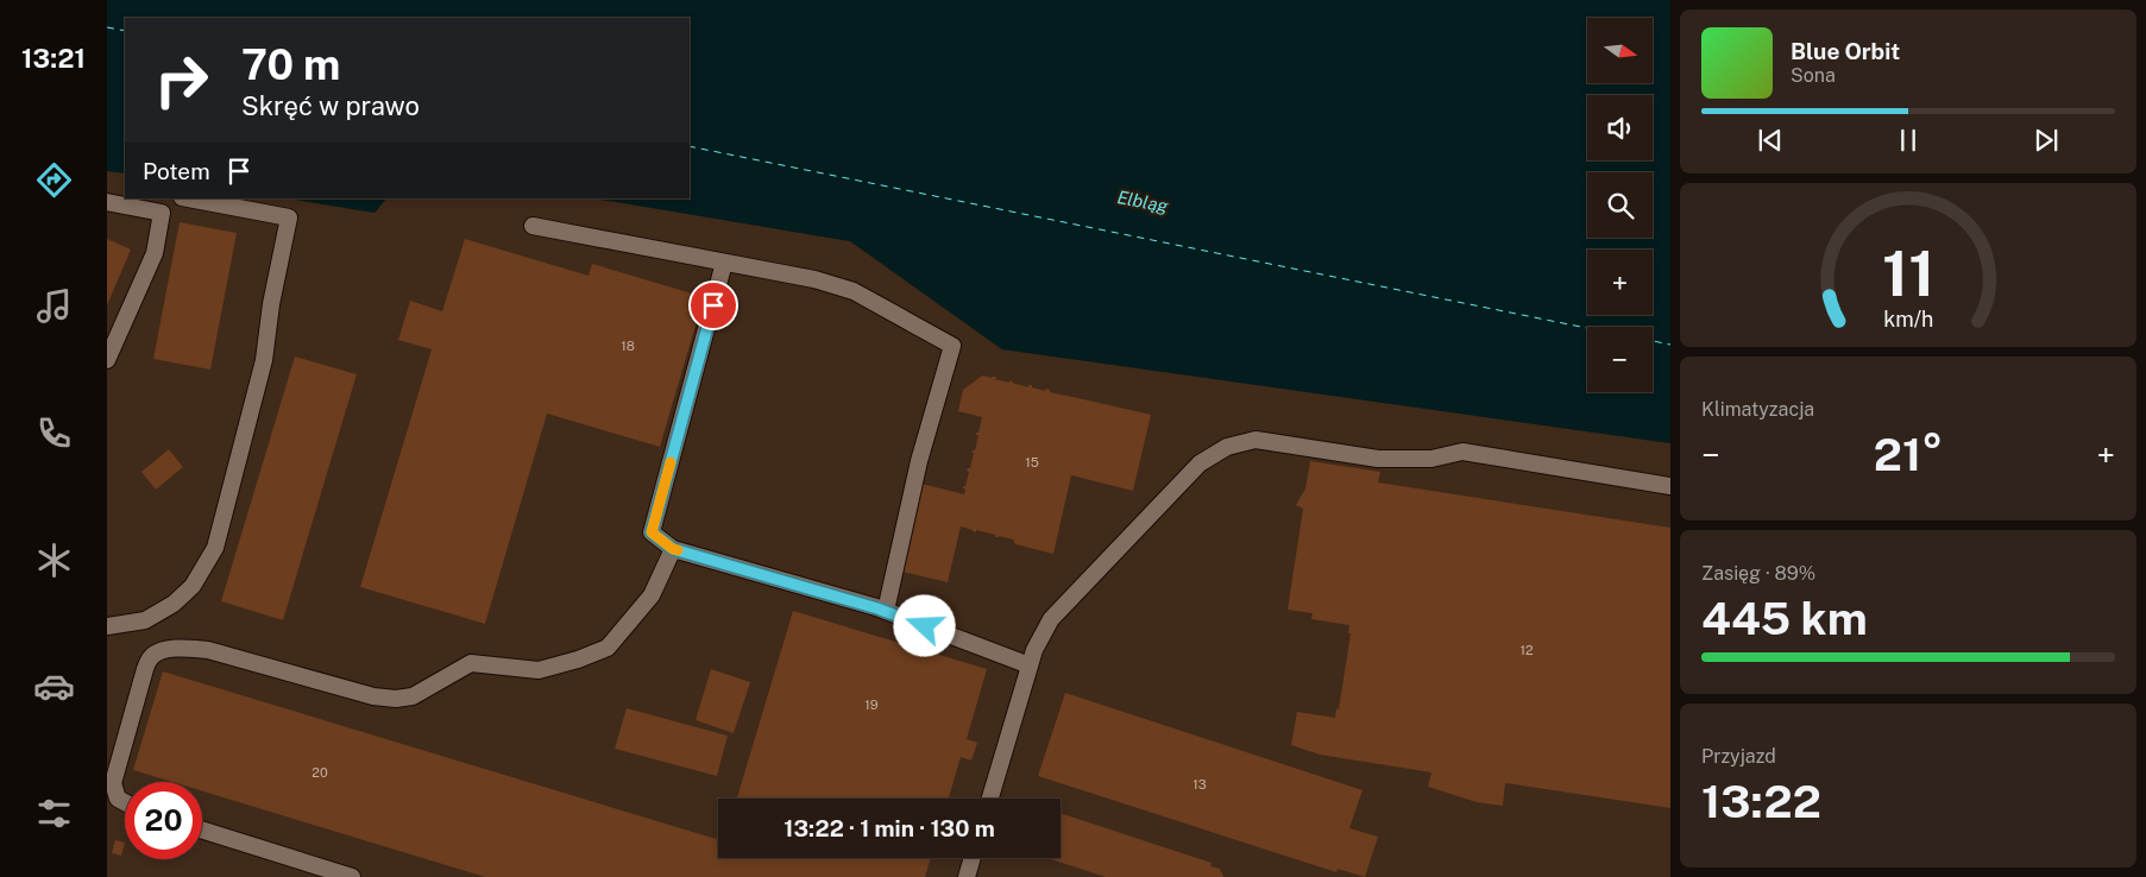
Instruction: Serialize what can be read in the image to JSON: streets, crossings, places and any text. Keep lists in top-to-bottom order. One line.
{"water":["Elbląg"],"house_numbers":["18","15","12","19","20","13"],"north":"right","page":{"tabs":"13:21","map_buttons":["+","−"],"turn":["70 m","Skręć w prawo"],"song":["Blue Orbit","Sona"],"then":"Potem","tile":["Klimatyzacja",["Zasięg · 89%","445 km"],["Przyjazd","13:22"]],"heat":["−","21°","+"],"limit":"20","trip":"13:22 · 1 min · 130 m","gauge":["11","km/h"]}}
